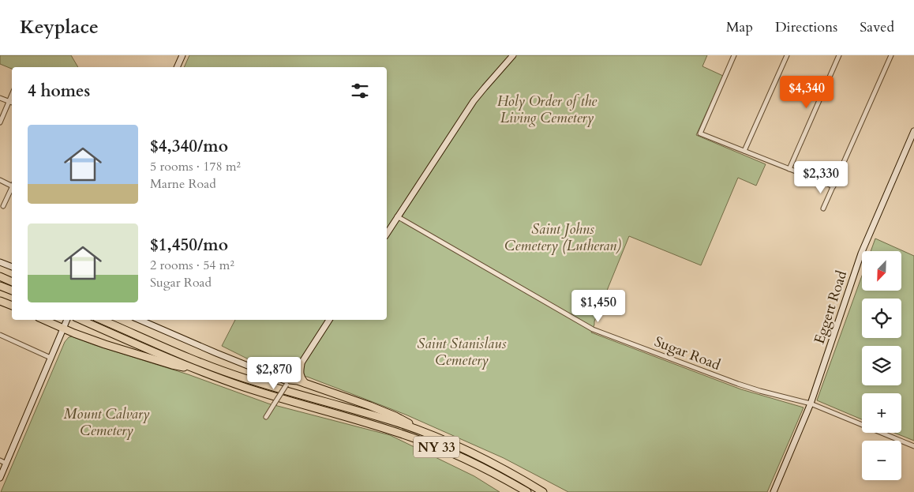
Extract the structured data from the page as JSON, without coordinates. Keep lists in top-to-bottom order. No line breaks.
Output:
{"streets":{"highway":["NY 33"],"street":["Eggert Road","Sugar Road"]},"crossings":[["Eggert Road","Sugar Road"]],"parks":["Holy Order of the Living Cemetery","Saint Johns Cemetery (Lutheran)","Saint Stanislaus Cemetery","Mount Calvary Cemetery"],"north":"bottom left","page":{"header":"Keyplace","nav":["Map","Directions","Saved"],"heading":"4 homes","price":["$4,340","$2,330","$1,450","$2,870"],"list":[{"name":"$4,340/mo","note":"5 rooms · 178 m² · Marne Road"},{"name":"$1,450/mo","note":"2 rooms · 54 m² · Sugar Road"}],"map_buttons":["+","−"]}}
